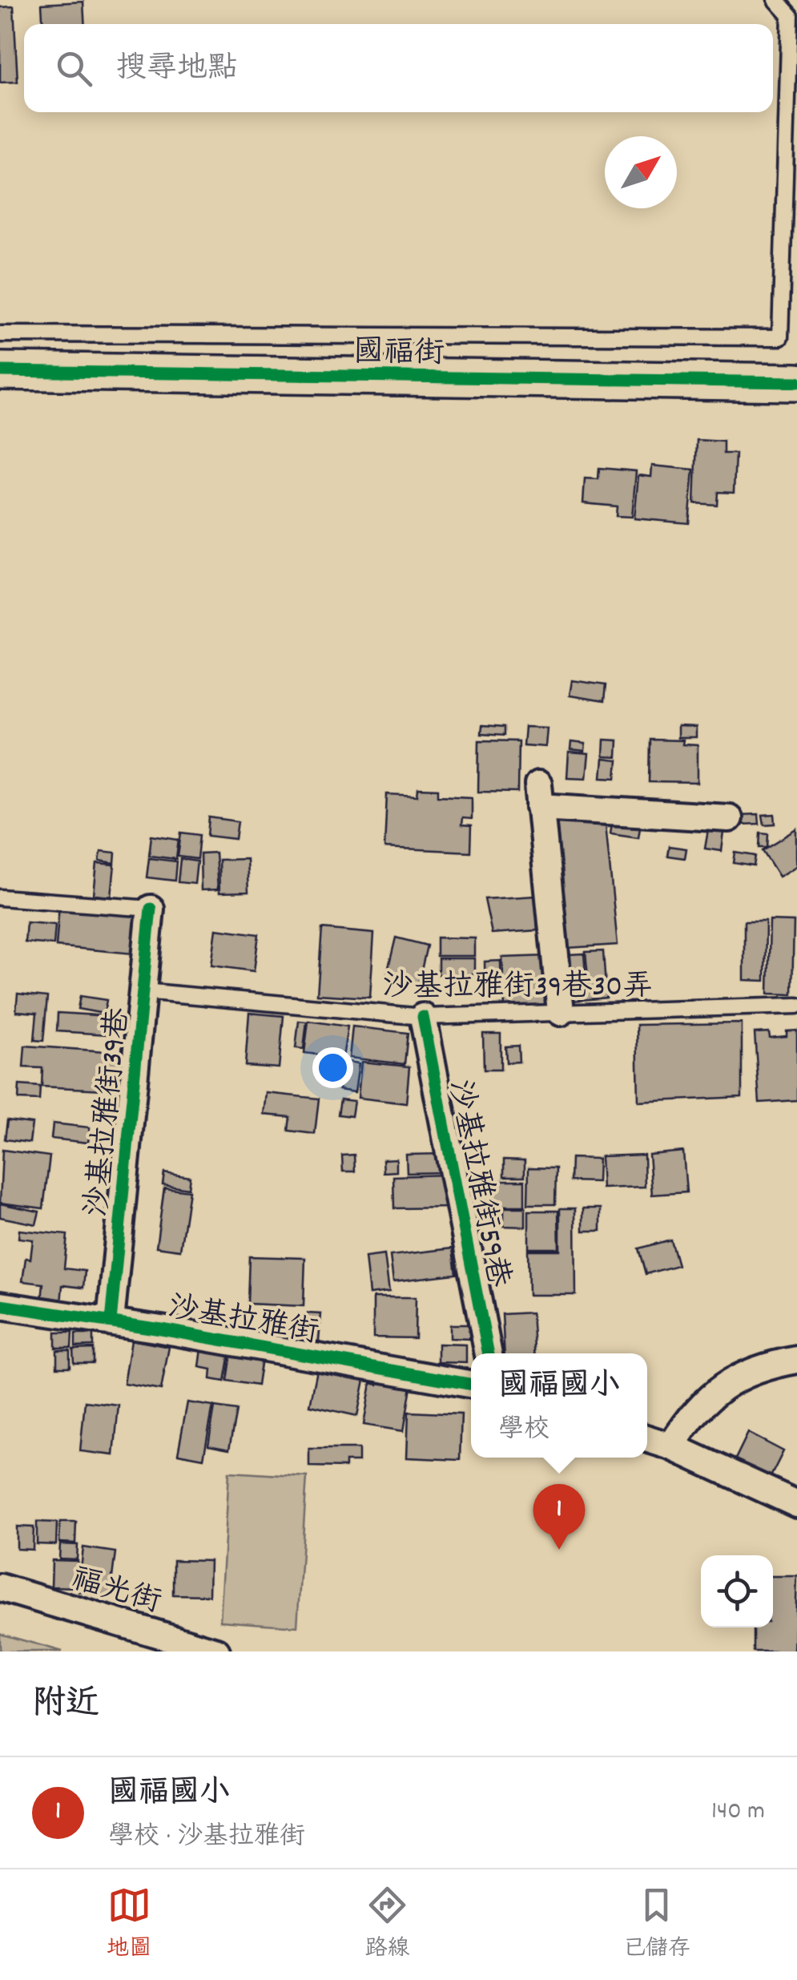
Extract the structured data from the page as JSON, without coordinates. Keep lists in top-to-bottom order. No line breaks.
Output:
{"streets":{"street":["國福街","沙基拉雅街39巷","沙基拉雅街59巷","沙基拉雅街","福光街"],"lane":["沙基拉雅街39巷30弄"]},"crossings":[["沙基拉雅街39巷30弄","沙基拉雅街39巷"],["沙基拉雅街39巷30弄","沙基拉雅街59巷"],["沙基拉雅街39巷","沙基拉雅街"]],"north":"top right","page":{"search":"搜尋地點","popup":["國福國小","學校"],"pins":"1","heading":"附近","list":[{"mark":"1","name":"國福國小","note":"學校 · 沙基拉雅街","value":"140 m"}],"nav":["地圖","路線","已儲存"]}}
